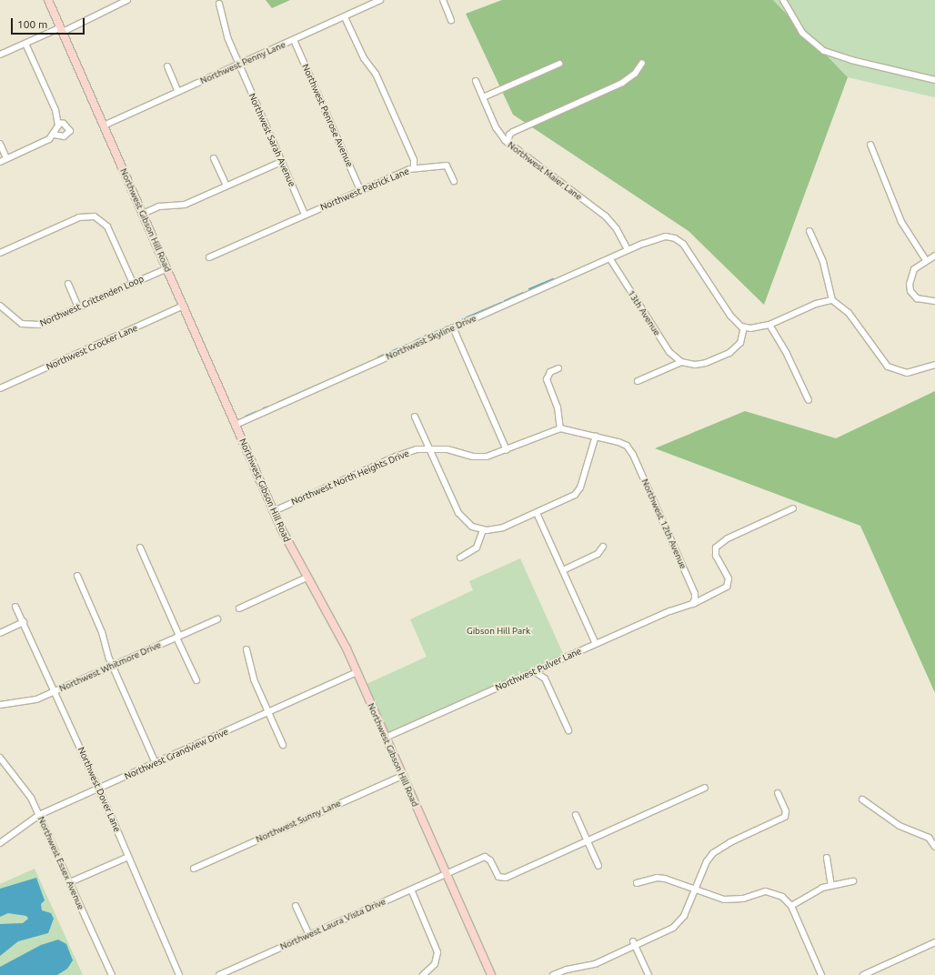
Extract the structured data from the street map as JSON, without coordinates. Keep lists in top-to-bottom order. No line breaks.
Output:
{"streets":{"main road":["Northwest Gibson Hill Road"],"street":["Northwest Penny Lane","Northwest Penrose Avenue","Northwest Sarah Avenue","Northwest Maier Lane","Northwest Patrick Lane","Northwest Crittenden Loop","13th Avenue","Northwest Skyline Drive","Northwest Crocker Lane","Northwest North Heights Drive","Northwest 12th Avenue","Northwest Whitmore Drive","Northwest Pulver Lane","Northwest Grandview Drive","Northwest Dover Lane","Northwest Sunny Lane","Northwest Essex Avenue","Northwest Laura Vista Drive"]},"crossings":[["Northwest Penny Lane","Northwest Penrose Avenue"],["Northwest Penny Lane","Northwest Sarah Avenue"],["Northwest Penny Lane","Northwest Gibson Hill Road"],["Northwest Penrose Avenue","Northwest Patrick Lane"],["Northwest Sarah Avenue","Northwest Patrick Lane"],["Northwest Maier Lane","Northwest Skyline Drive"],["Northwest Gibson Hill Road","Northwest Crittenden Loop"],["Northwest Gibson Hill Road","Northwest Skyline Drive"],["Northwest Gibson Hill Road","Northwest Crocker Lane"],["Northwest Gibson Hill Road","Northwest North Heights Drive"],["Northwest Gibson Hill Road","Northwest Pulver Lane"],["Northwest Gibson Hill Road","Northwest Grandview Drive"],["Northwest Gibson Hill Road","Northwest Sunny Lane"],["Northwest Gibson Hill Road","Northwest Laura Vista Drive"],["13th Avenue","Northwest Skyline Drive"],["Northwest 12th Avenue","Northwest Pulver Lane"],["Northwest Whitmore Drive","Northwest Dover Lane"],["Northwest Grandview Drive","Northwest Dover Lane"],["Northwest Grandview Drive","Northwest Essex Avenue"]],"parks":["Gibson Hill Park"],"scale_bar":"100 m"}
